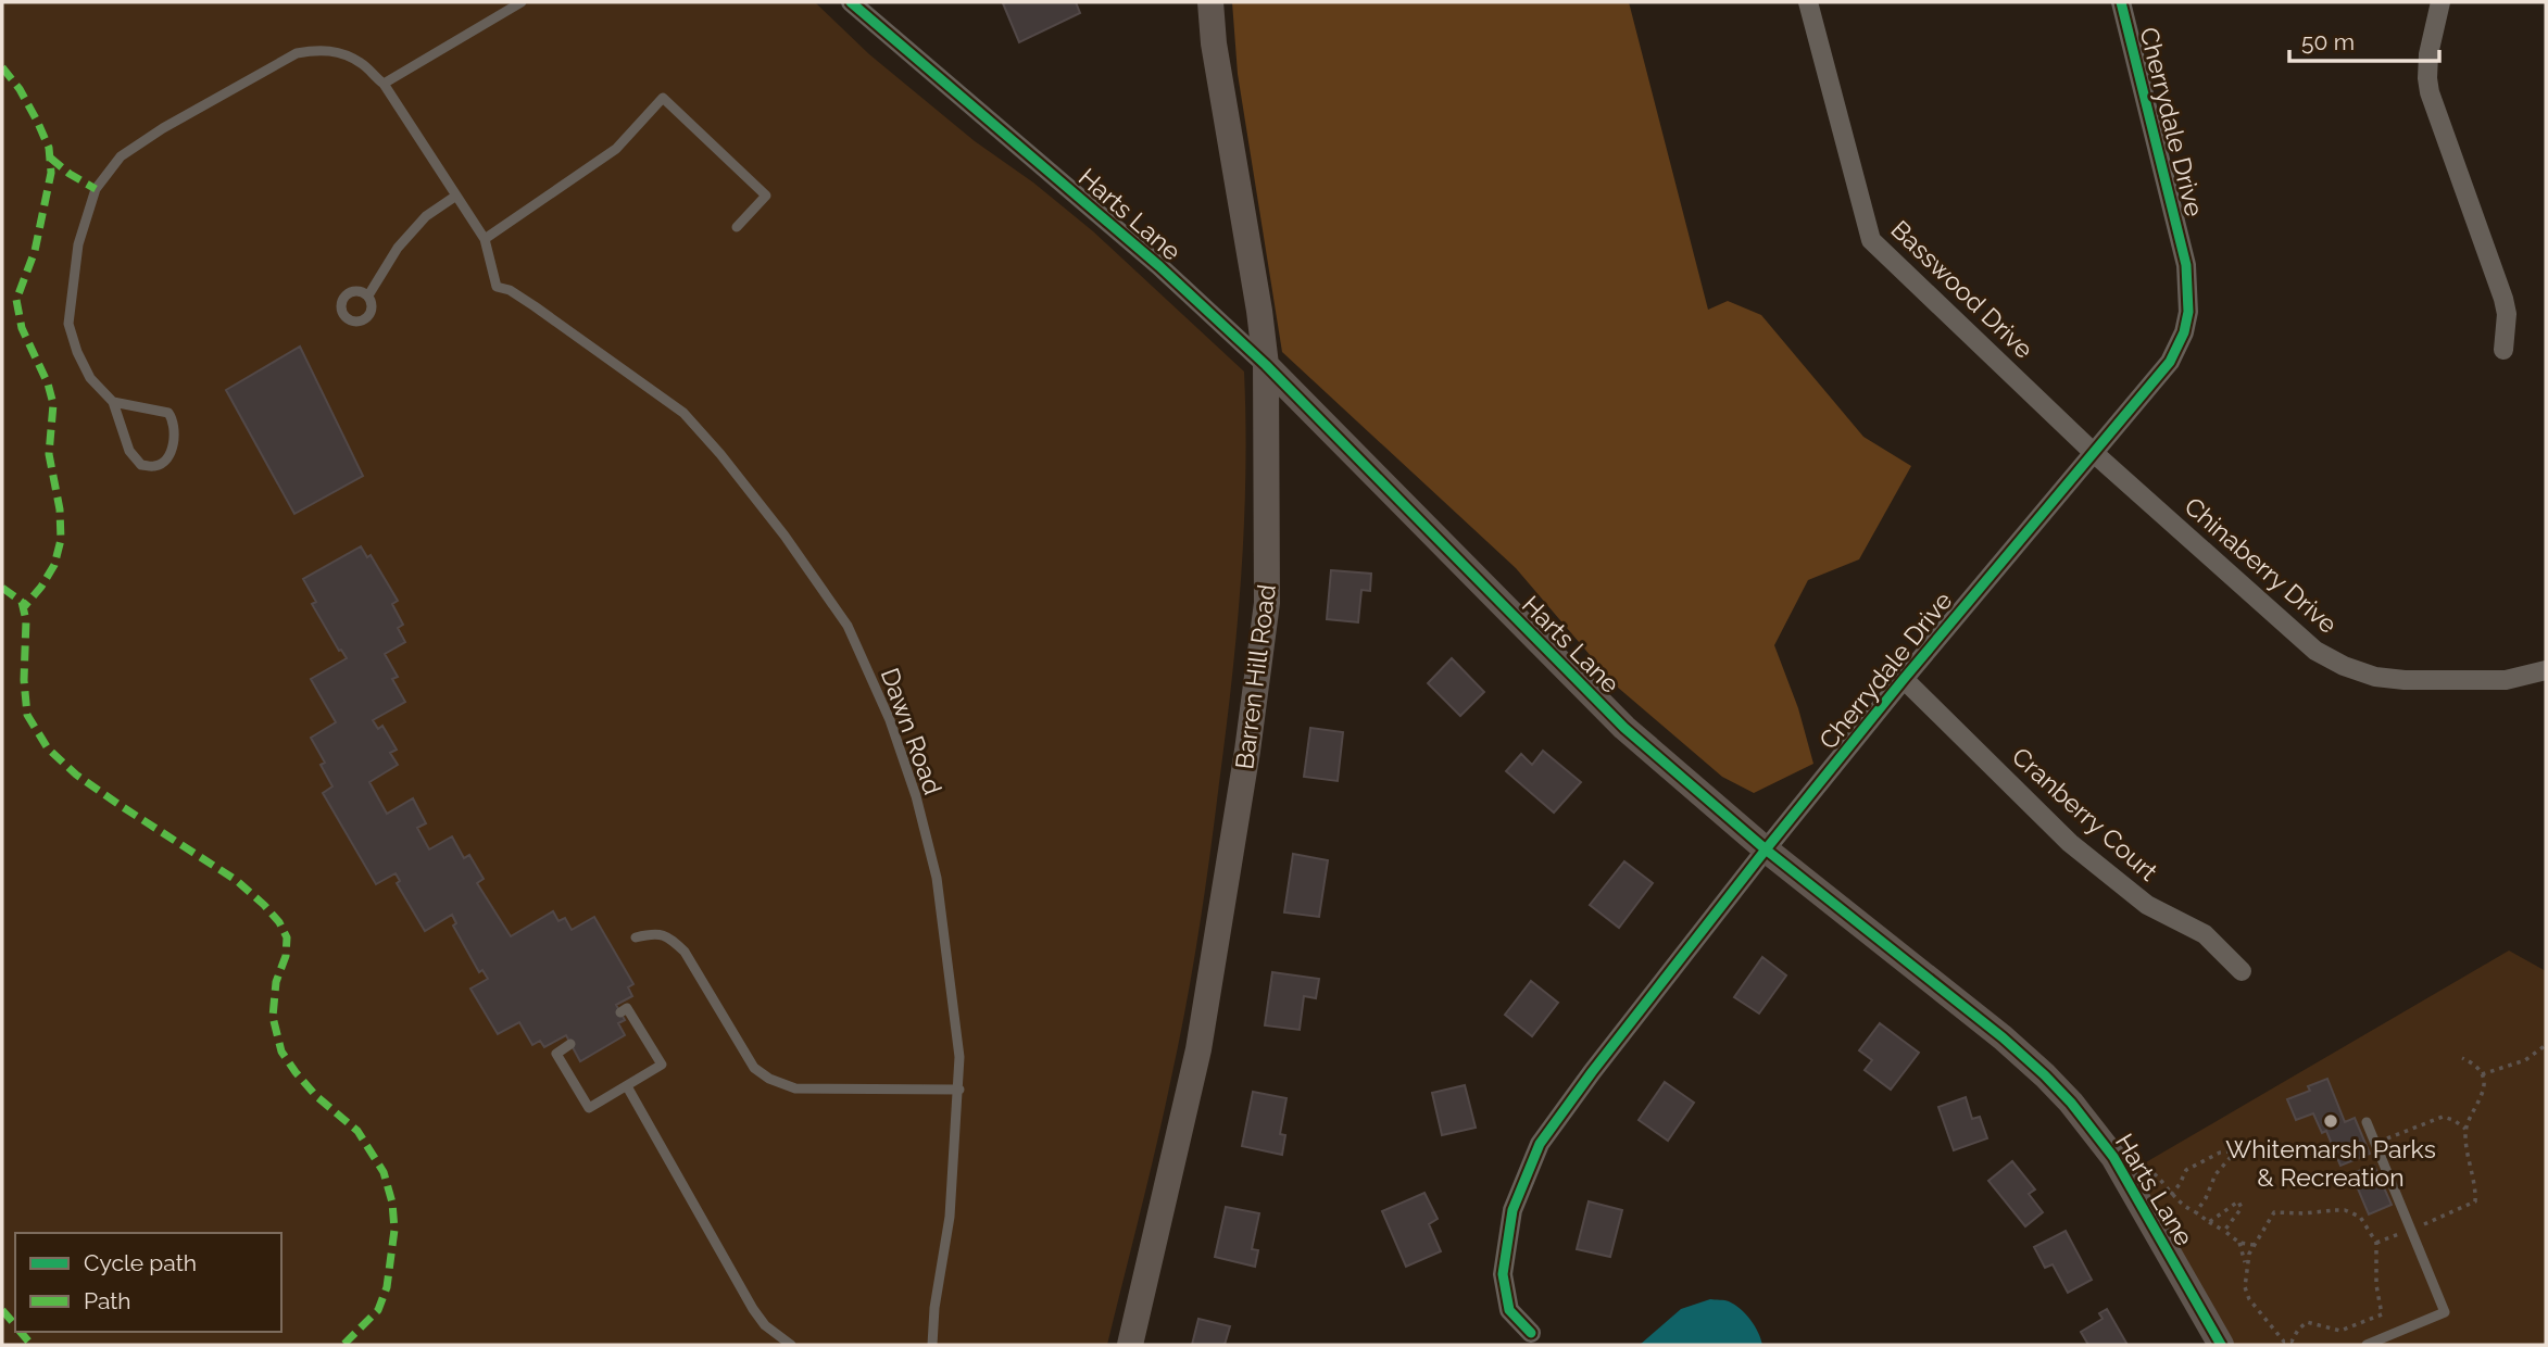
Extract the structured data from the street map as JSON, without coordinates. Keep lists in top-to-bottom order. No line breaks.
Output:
{"streets":{"street":["Cherrydale Drive","Harts Lane","Basswood Drive","Chinaberry Drive","Barren Hill Road","Cranberry Court"],"lane":["Dawn Road"]},"crossings":[["Cherrydale Drive","Harts Lane"],["Cherrydale Drive","Basswood Drive"],["Cherrydale Drive","Chinaberry Drive"],["Cherrydale Drive","Cranberry Court"],["Harts Lane","Barren Hill Road"],["Basswood Drive","Chinaberry Drive"]],"places":["Whitemarsh Parks & Recreation"],"legend":["Cycle path","Path"],"scale_bar":"50 m"}
